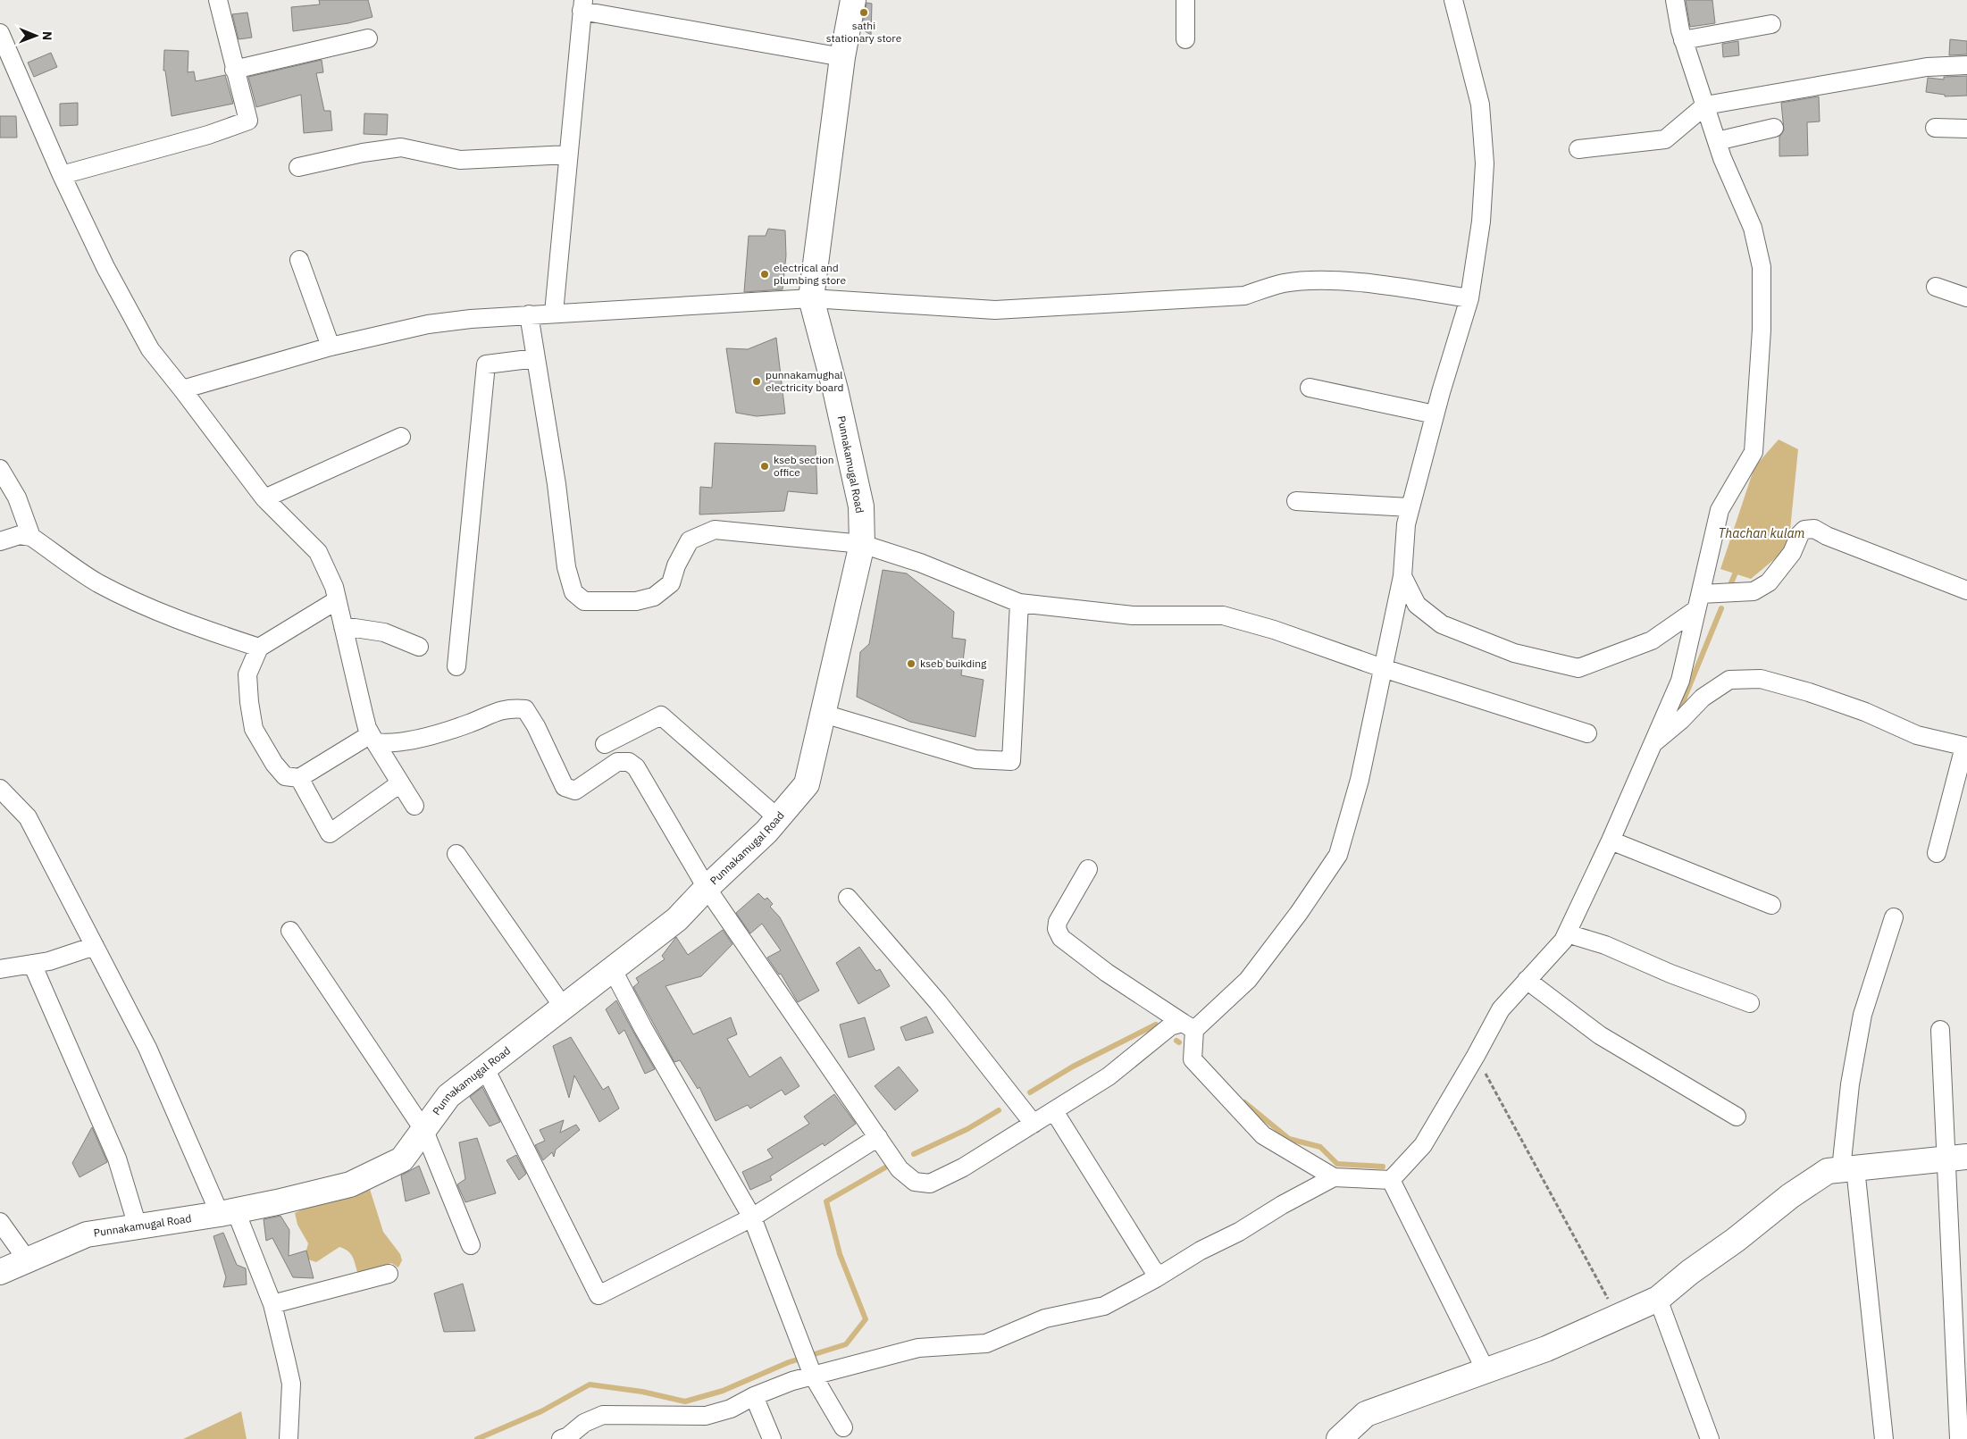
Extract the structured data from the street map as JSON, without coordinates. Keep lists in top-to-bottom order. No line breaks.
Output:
{"streets":{"street":["Punnakamugal Road"]},"water":["Thachan kulam"],"places":["sathi stationary store","electrical and plumbing store","punnakamughal electricity board","kseb section office","kseb buikding"],"north":"right"}
